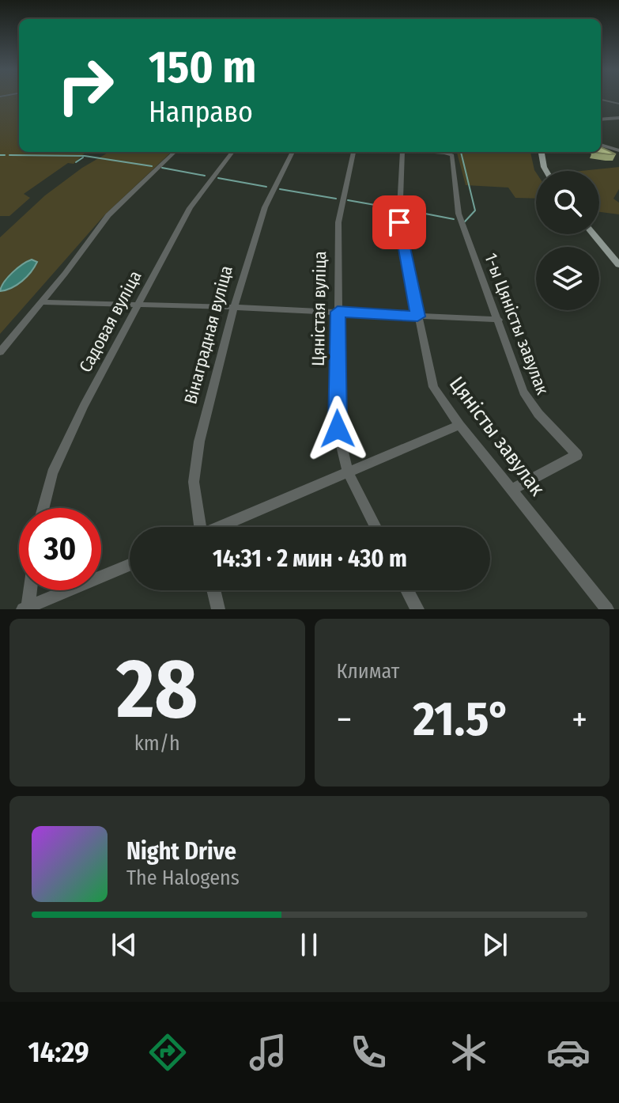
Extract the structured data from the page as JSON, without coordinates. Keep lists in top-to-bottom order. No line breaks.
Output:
{"streets":{"street":["Цяністая вуліца","Садовая вуліца","1-ы Цяністы завулак","Вінаградная вуліца","Цяністы завулак"]},"crossings":[["1-ы Цяністы завулак","Цяністы завулак"]],"page":{"turn":["150 m","Направо"],"limit":"30","trip":"14:31 · 2 мин · 430 m","tile":[["28","km/h"],"Климат"],"heat":["−","21.5°","+"],"song":["Night Drive","The Halogens"],"tabs":"14:29"}}
